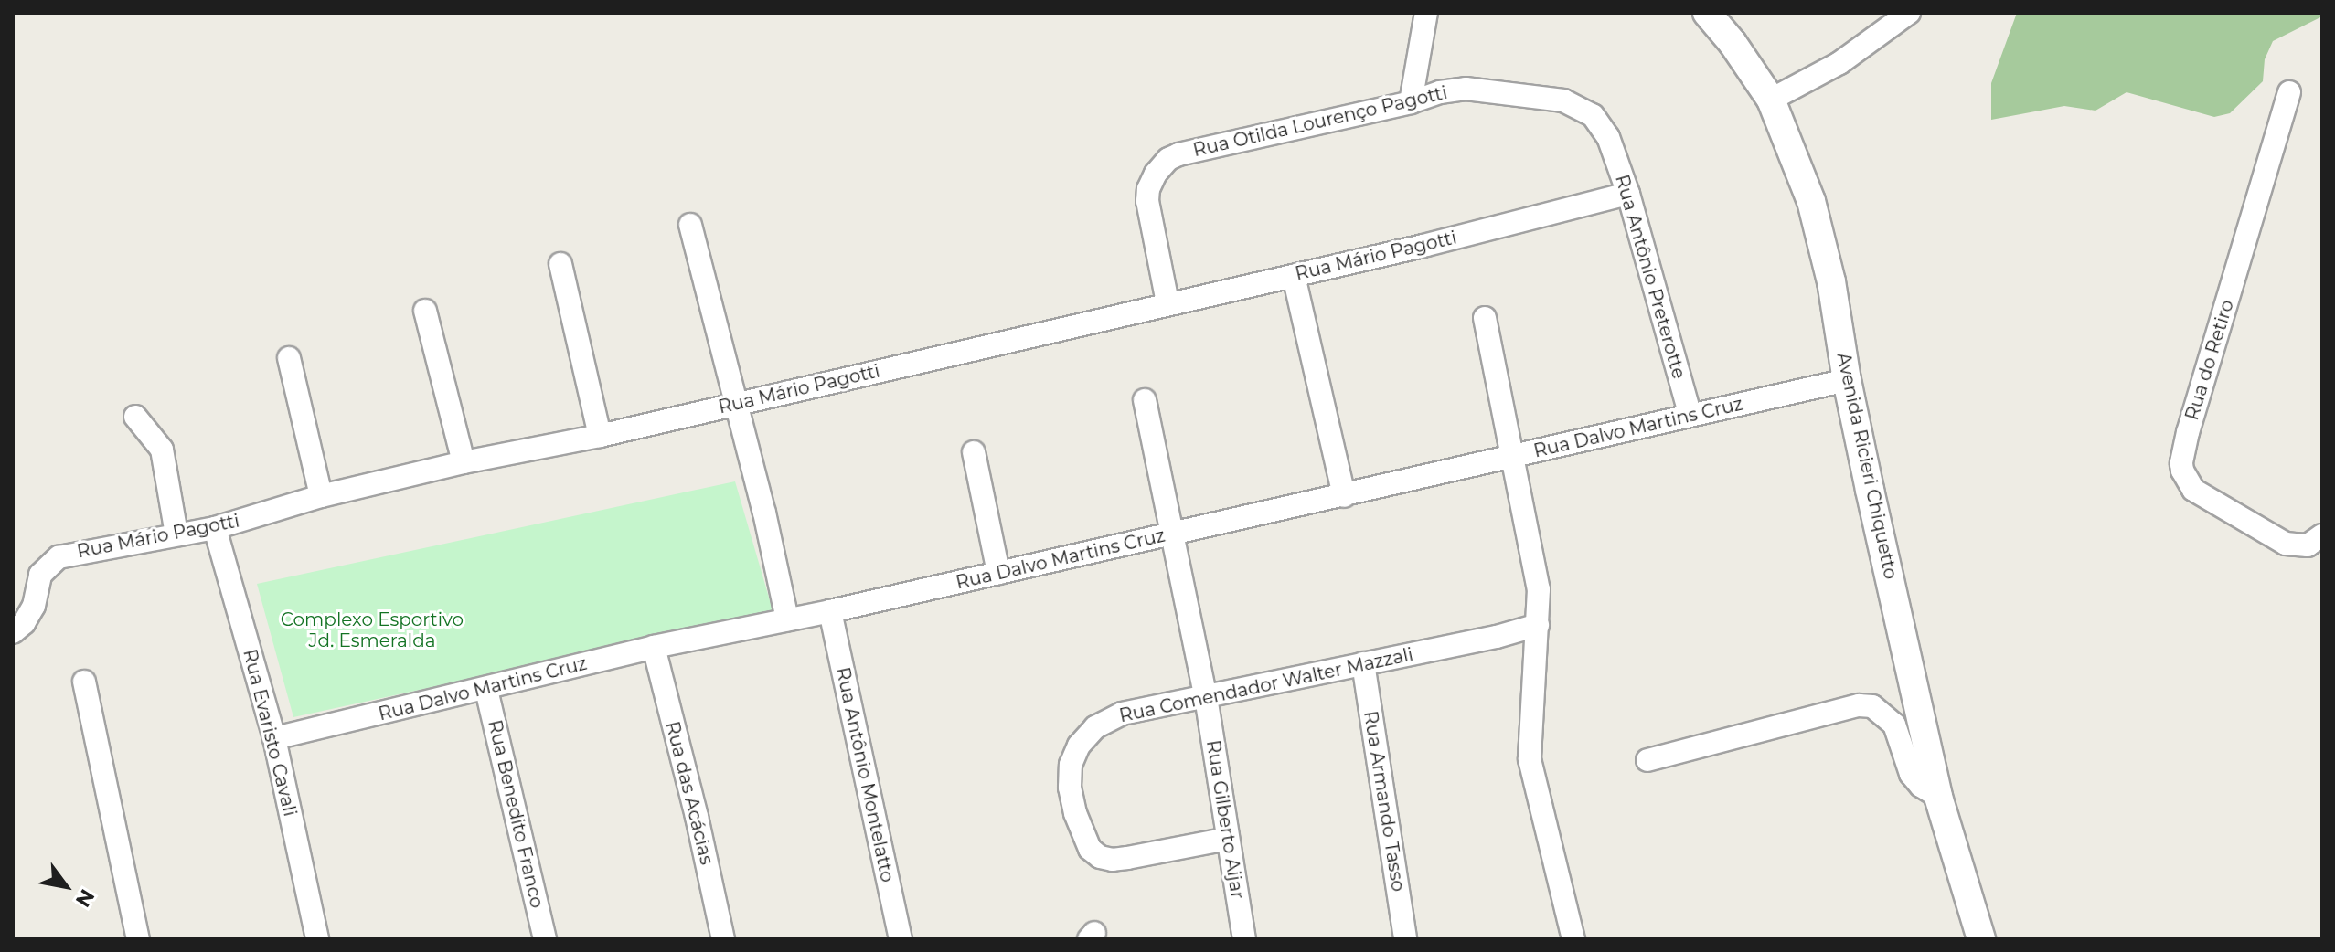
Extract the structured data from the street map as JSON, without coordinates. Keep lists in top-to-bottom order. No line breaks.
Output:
{"streets":{"street":["Rua Otilda Lourenço Pagotti","Rua Mário Pagotti","Rua Antônio Preterotte","Rua do Retiro","Rua Dalvo Martins Cruz","Avenida Ricieri Chiquetto","Rua Comendador Walter Mazzali","Rua Evaristo Cavali","Rua Antônio Montelatto","Rua das Acácias","Rua Armando Tasso","Rua Benedito Franco","Rua Gilberto Aijar"]},"crossings":[["Rua Otilda Lourenço Pagotti","Rua Mário Pagotti"],["Rua Otilda Lourenço Pagotti","Rua Antônio Preterotte"],["Rua Mário Pagotti","Rua Antônio Preterotte"],["Rua Mário Pagotti","Rua Evaristo Cavali"],["Rua Antônio Preterotte","Rua Dalvo Martins Cruz"],["Rua Dalvo Martins Cruz","Avenida Ricieri Chiquetto"],["Rua Dalvo Martins Cruz","Rua Evaristo Cavali"],["Rua Dalvo Martins Cruz","Rua Antônio Montelatto"],["Rua Dalvo Martins Cruz","Rua das Acácias"],["Rua Dalvo Martins Cruz","Rua Benedito Franco"],["Rua Dalvo Martins Cruz","Rua Gilberto Aijar"],["Rua Comendador Walter Mazzali","Rua Armando Tasso"],["Rua Comendador Walter Mazzali","Rua Gilberto Aijar"]],"parks":["Complexo Esportivo Jd. Esmeralda"],"north":"bottom right"}
